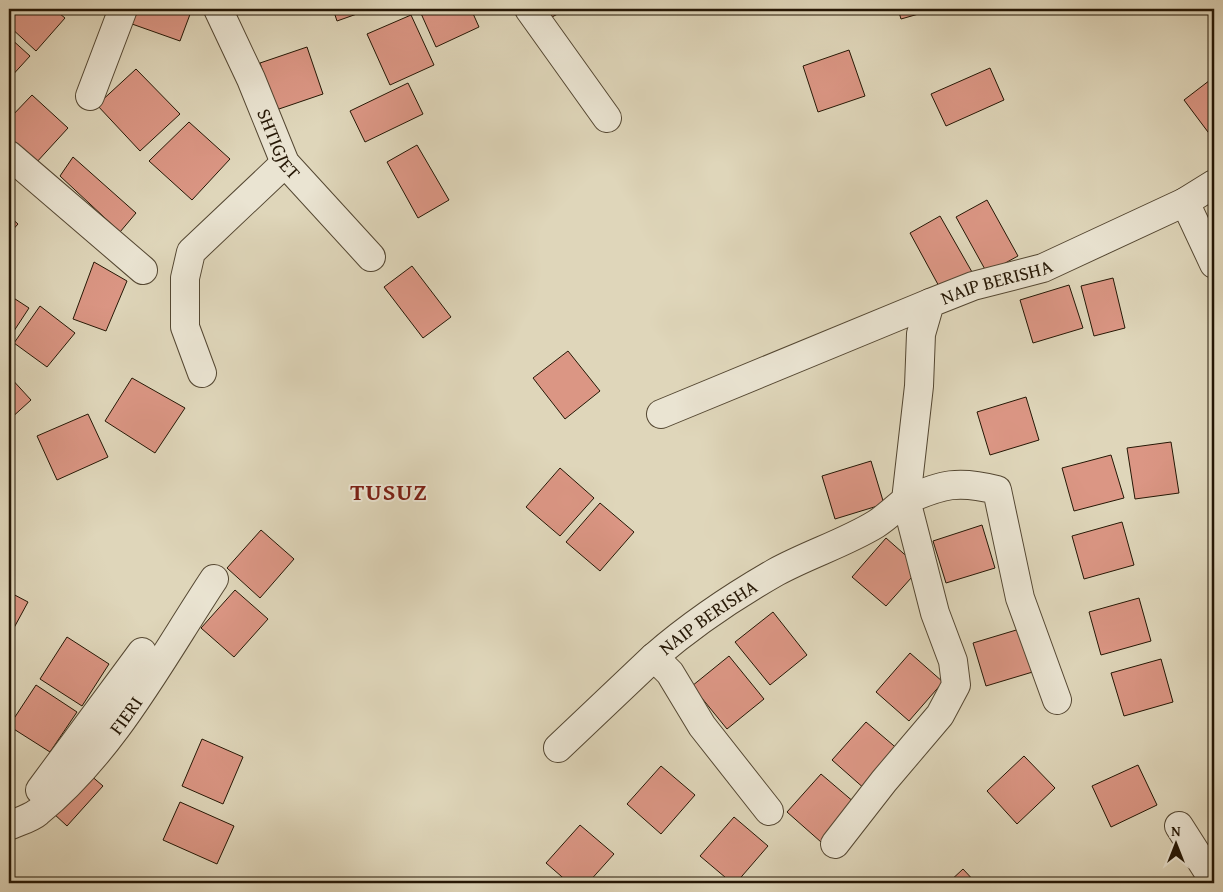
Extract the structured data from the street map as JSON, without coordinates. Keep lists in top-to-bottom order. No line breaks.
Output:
{"streets":{"street":["SHTIGJET","NAIP BERISHA","FIERI"]},"districts":["TUSUZ"],"north":"top"}
